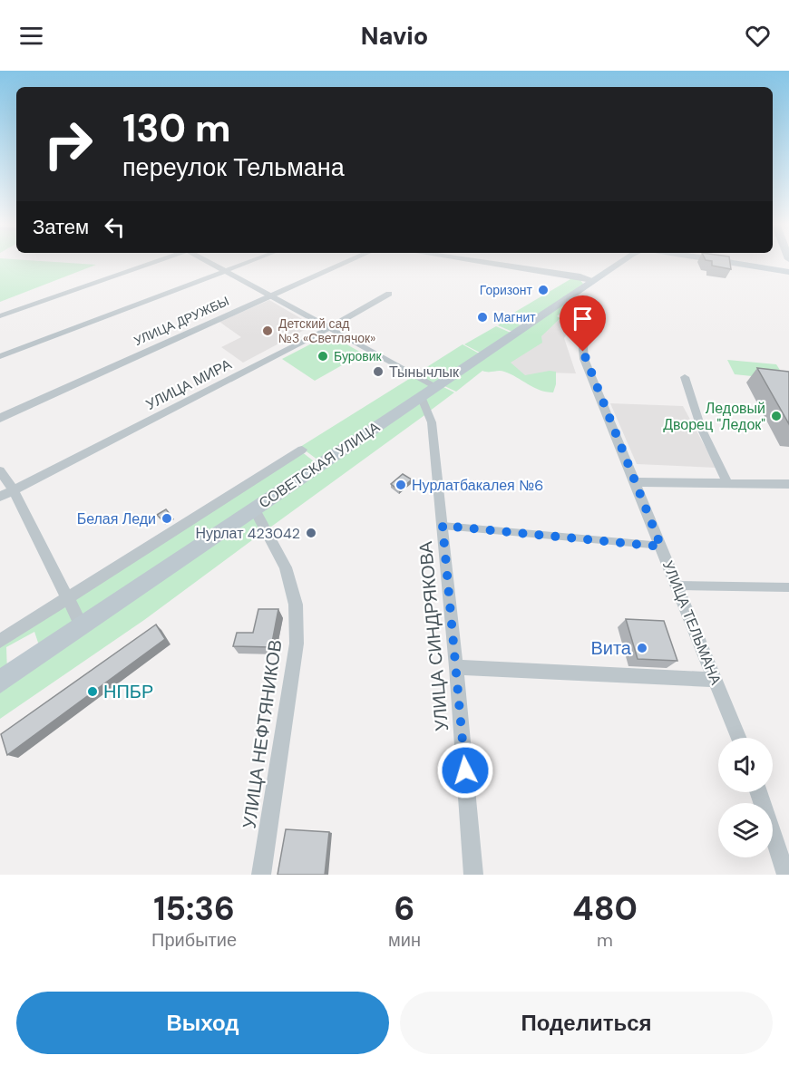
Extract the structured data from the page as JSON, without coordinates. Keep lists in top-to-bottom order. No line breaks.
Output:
{"streets":{"main road":["СОВЕТСКАЯ УЛИЦА"],"street":["УЛИЦА ДРУЖБЫ","УЛИЦА МИРА","УЛИЦА ТЕЛЬМАНА","УЛИЦА СИНДРЯКОВА","УЛИЦА НЕФТЯНИКОВ"]},"crossings":[["СОВЕТСКАЯ УЛИЦА","УЛИЦА ТЕЛЬМАНА"],["СОВЕТСКАЯ УЛИЦА","УЛИЦА СИНДРЯКОВА"],["СОВЕТСКАЯ УЛИЦА","УЛИЦА НЕФТЯНИКОВ"]],"places":["Горизонт","Магнит","Детский сад №3 «Светлячок»","Буровик","Тынычлык","Ледовый Дворец \"Ледок\"","Нурлатбакалея №6","Белая Леди","Нурлат 423042","Вита","НПБР"],"page":{"header":"Navio","turn":["130 m","переулок Тельмана"],"then":"Затем","eta":["15:36","Прибытие","6","мин","480","m"],"buttons":["Выход","Поделиться"]}}
